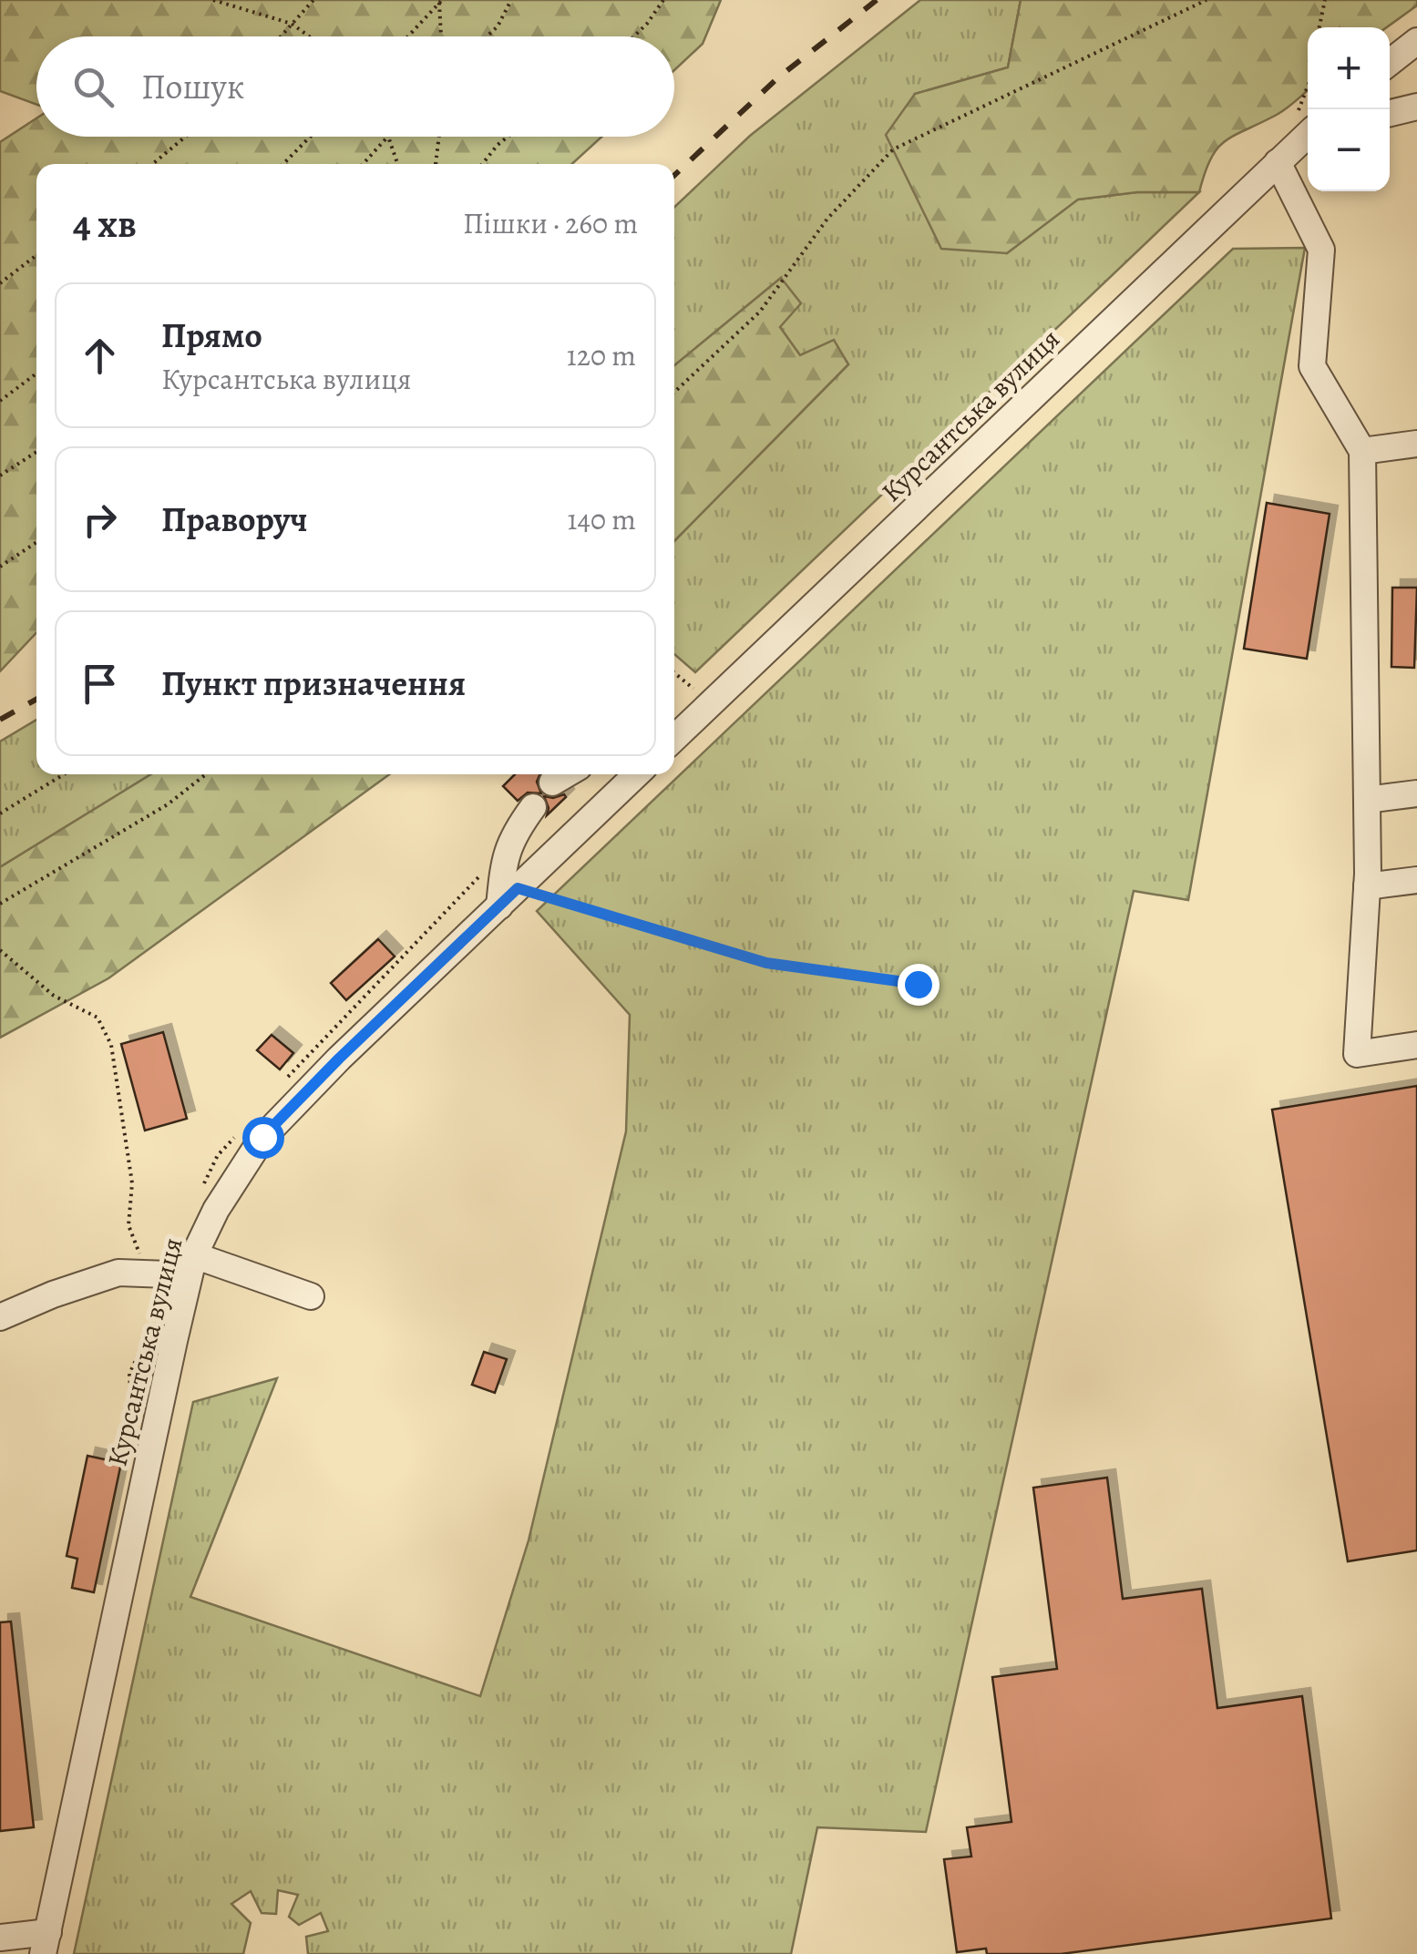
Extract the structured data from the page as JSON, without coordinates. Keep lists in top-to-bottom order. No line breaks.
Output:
{"streets":{"street":["Курсантська вулиця"]},"page":{"map_buttons":["+","−"],"search":"Пошук","heading":["4 хв","Пішки · 260 m"],"list":[["Прямо","Курсантська вулиця","120 m"],["Праворуч","140 m"],"Пункт призначення"]}}
